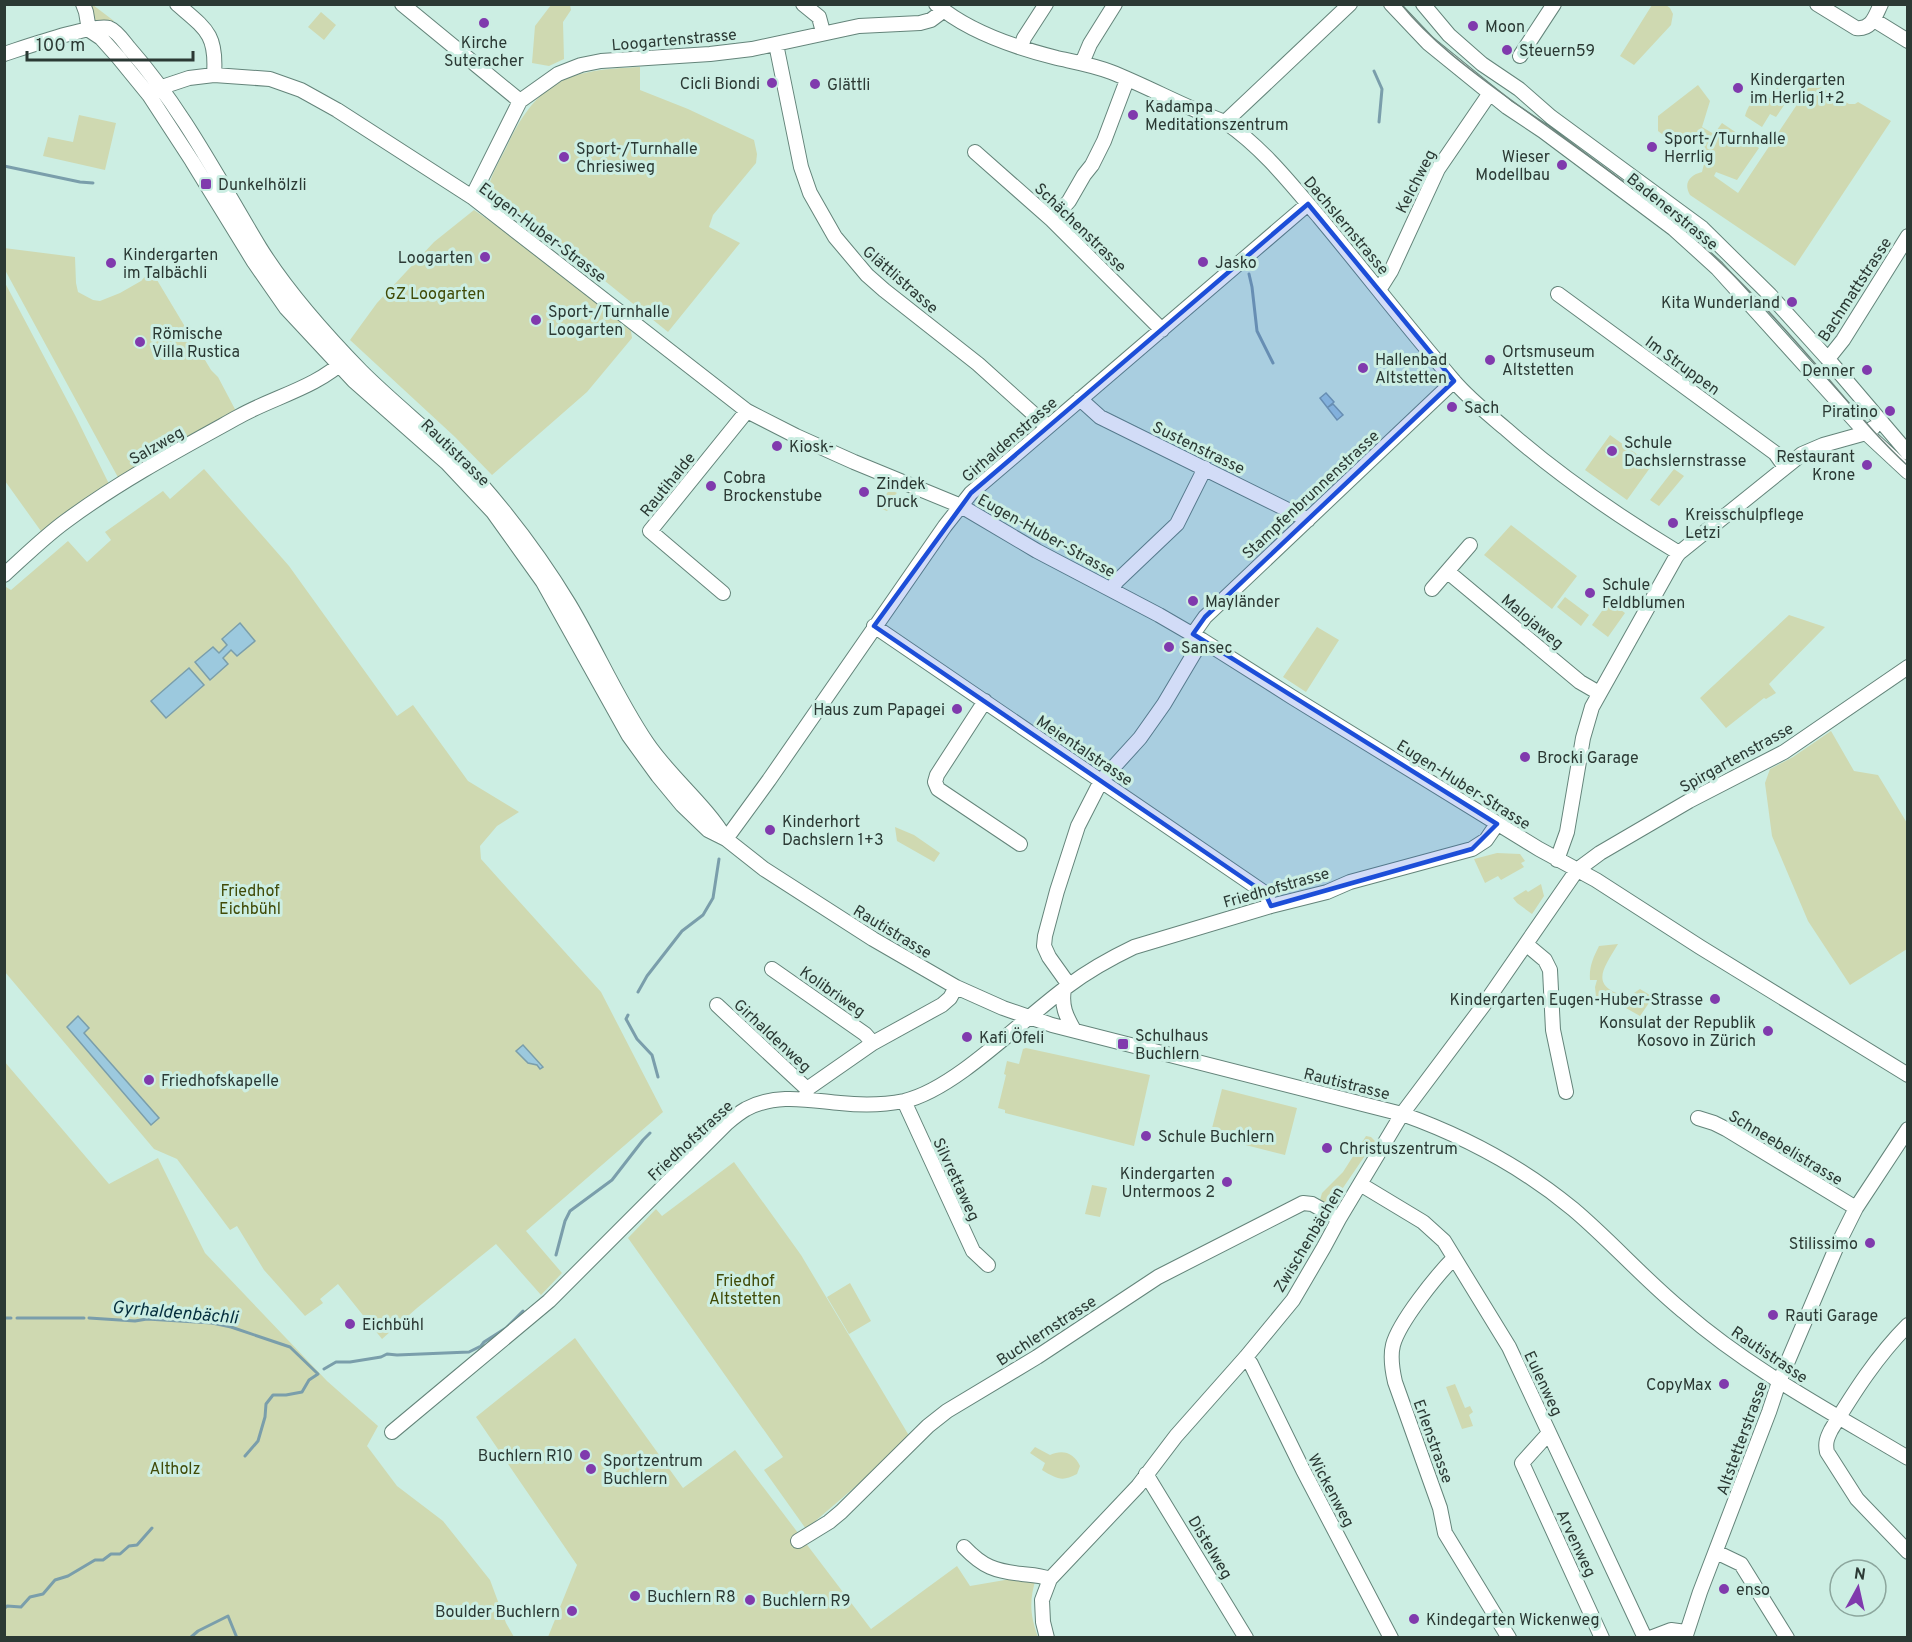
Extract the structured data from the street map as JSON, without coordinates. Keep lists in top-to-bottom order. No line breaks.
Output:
{"streets":{"street":["Loogartenstrasse","Kelchweg","Badenerstrasse","Dachslernstrasse","Schächenstrasse","Eugen-Huber-Strasse","Glättlistrasse","Bachmattstrasse","Im Struppen","Girhaldenstrasse","Salzweg","Sustenstrasse","Rautistrasse","Rautihalde","Stampfenbrunnenstrasse","Malojaweg","Meientalstrasse","Spirgartenstrasse","Friedhofstrasse","Kolibriweg","Girhaldenweg","Schneebelistrasse","Silvrettaweg","Zwischenbächen","Buchlernstrasse","Eulenweg","Altstetterstrasse","Erlenstrasse","Wickenweg","Arvenweg","Distelweg"]},"crossings":[["Loogartenstrasse","Dachslernstrasse"],["Loogartenstrasse","Eugen-Huber-Strasse"],["Loogartenstrasse","Glättlistrasse"],["Kelchweg","Badenerstrasse"],["Kelchweg","Dachslernstrasse"],["Badenerstrasse","Bachmattstrasse"],["Dachslernstrasse","Girhaldenstrasse"],["Dachslernstrasse","Stampfenbrunnenstrasse"],["Schächenstrasse","Girhaldenstrasse"],["Eugen-Huber-Strasse","Girhaldenstrasse"],["Eugen-Huber-Strasse","Rautistrasse"],["Eugen-Huber-Strasse","Rautihalde"],["Eugen-Huber-Strasse","Stampfenbrunnenstrasse"],["Eugen-Huber-Strasse","Spirgartenstrasse"],["Eugen-Huber-Strasse","Friedhofstrasse"],["Eugen-Huber-Strasse","Zwischenbächen"],["Glättlistrasse","Girhaldenstrasse"],["Girhaldenstrasse","Sustenstrasse"],["Girhaldenstrasse","Rautistrasse"],["Girhaldenstrasse","Meientalstrasse"],["Salzweg","Rautistrasse"],["Sustenstrasse","Stampfenbrunnenstrasse"],["Rautistrasse","Friedhofstrasse"],["Rautistrasse","Zwischenbächen"],["Rautistrasse","Altstetterstrasse"],["Stampfenbrunnenstrasse","Meientalstrasse"],["Stampfenbrunnenstrasse","Friedhofstrasse"],["Meientalstrasse","Friedhofstrasse"],["Spirgartenstrasse","Zwischenbächen"],["Friedhofstrasse","Girhaldenweg"],["Friedhofstrasse","Silvrettaweg"],["Schneebelistrasse","Altstetterstrasse"],["Zwischenbächen","Buchlernstrasse"],["Zwischenbächen","Eulenweg"],["Zwischenbächen","Wickenweg"],["Zwischenbächen","Distelweg"],["Eulenweg","Erlenstrasse"],["Eulenweg","Arvenweg"]],"water":["Gyrhaldenbächli"],"parks":["GZ Loogarten","Friedhof Eichbühl","Friedhof Altstetten","Altholz"],"places":{"other":["Kirche Suteracher","Moon","Steuern59","Cicli Biondi","Glättli","Kindergarten im Herlig 1+2","Kadampa Meditationszentrum","Sport-/Turnhalle Herrlig","Sport-/Turnhalle Chriesiweg","Wieser Modellbau","Loogarten","Jasko","Kindergarten im Talbächli","Kita Wunderland","Sport-/Turnhalle Loogarten","Römische Villa Rustica","Ortsmuseum Altstetten","Hallenbad Altstetten","Denner","Sach","Piratino","Kiosk-","Schule Dachslernstrasse","Restaurant Krone","Cobra Brockenstube","Zindek Druck","Kreisschulpflege Letzi","Schule Feldblumen","Mayländer","Sansec","Haus zum Papagei","Brocki Garage","Kinderhort Dachslern 1+3","Kindergarten Eugen-Huber-Strasse","Konsulat der Republik Kosovo in Zürich","Kafi Öfeli","Friedhofskapelle","Schule Buchlern","Christuszentrum","Kindergarten Untermoos 2","Stilissimo","Rauti Garage","Eichbühl","CopyMax","Buchlern R10","Sportzentrum Buchlern","enso","Buchlern R8","Buchlern R9","Boulder Buchlern","Kindegarten Wickenweg"],"transit":["Dunkelhölzli","Schulhaus Buchlern"]},"scale_bar":"100 m","north":"top"}
